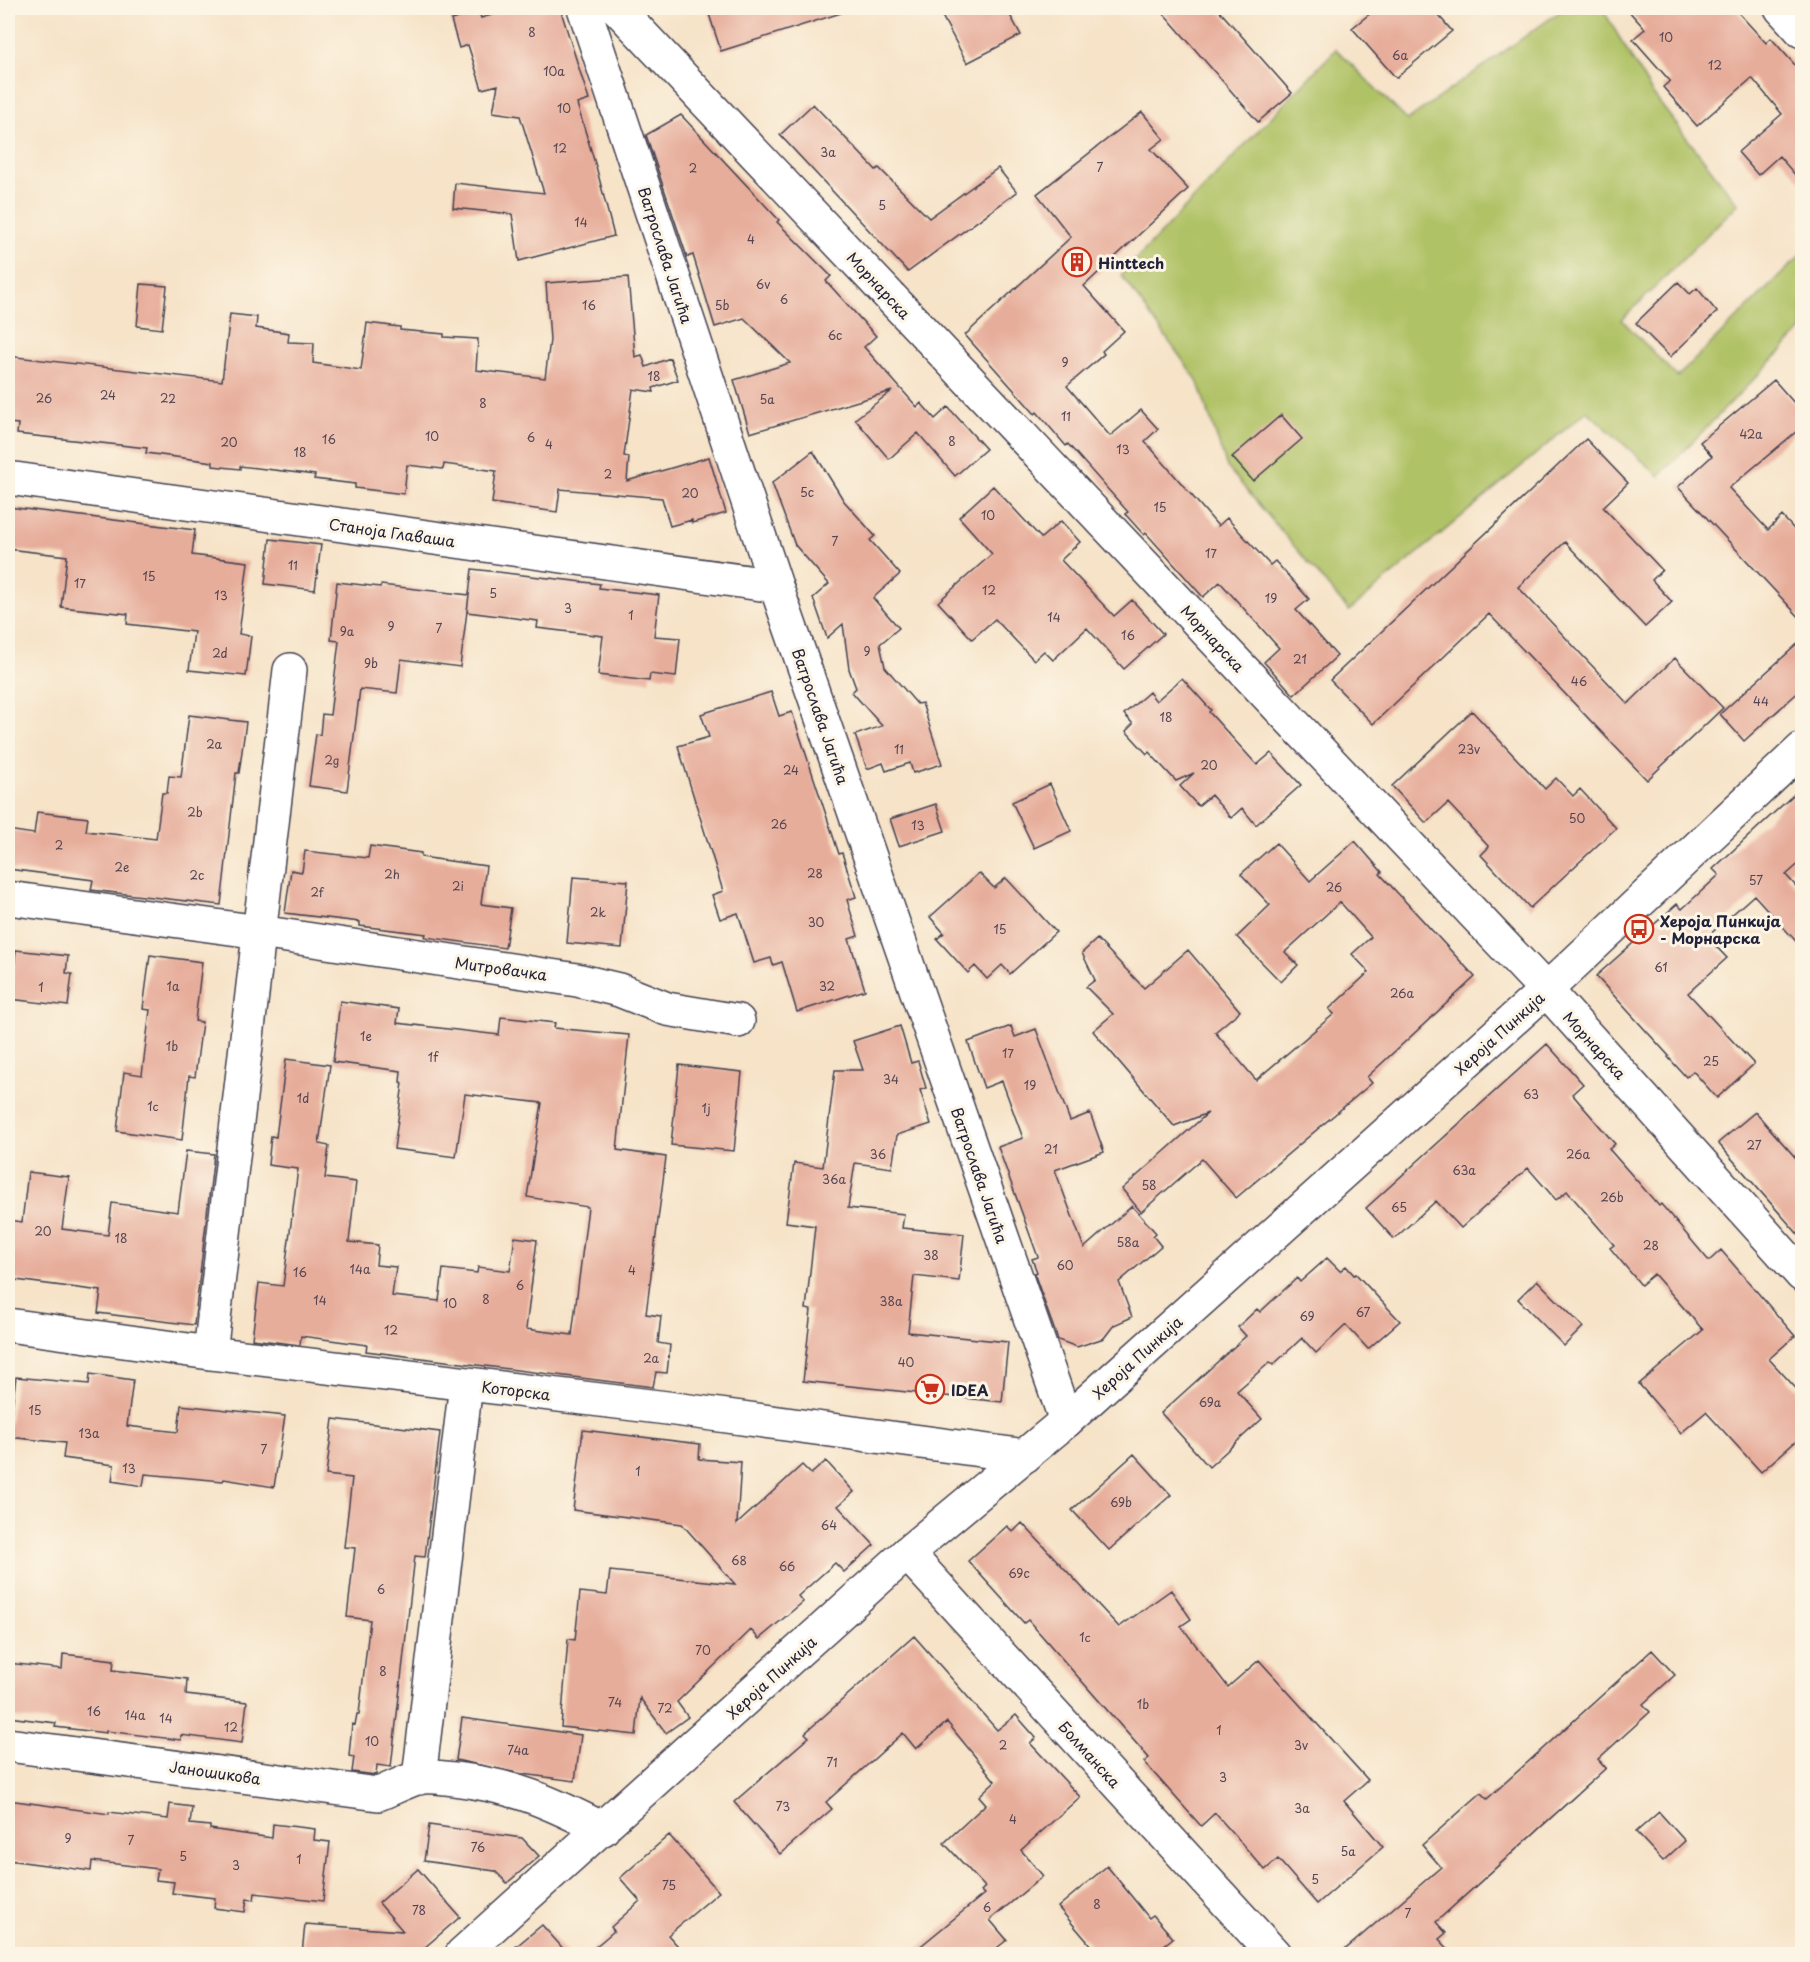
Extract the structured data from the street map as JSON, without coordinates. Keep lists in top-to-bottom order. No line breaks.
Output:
{"streets":{"street":["Ватрослава Јагића","Морнарска","Станоја Главаша","Митровачка","Хероја Пинкија","Которска","Болманска","Јаношикова"]},"crossings":[["Ватрослава Јагића","Станоја Главаша"],["Ватрослава Јагића","Хероја Пинкија"],["Морнарска","Хероја Пинкија"],["Хероја Пинкија","Которска"],["Хероја Пинкија","Болманска"],["Хероја Пинкија","Јаношикова"]],"places":{"building":["Hinttech"],"bus stop":["Хероја Пинкија - Морнарска"],"supermarket":["IDEA"]},"house_numbers":["8","10","6a","12","10a","10","12","3a","7","2","5","14","4","6v","6","16","5b","6c","9","18","24","26","22","5a","8","11","42a","10","6","16","8","20","4","13","18","2","5c","20","15","10","7","17","11","15","17","12","5","13","19","3","1","14","9","7","9a","16","9","2d","21","9b","46","44","18","2a","11","23v","2g","20","24","2b","50","26","13","2","2e","28","2h","2c","57","2i","26","2f","2k","30","15","61","1a","32","1","26a","1e","1b","17","1f","25","34","19","63","1d","1c","1j","27","21","36","26a","63a","36a","58","26b","65","20","18","58a","28","38","60","14a","4","16","6","8","14","38a","10","67","69","12","2a","40","69a","15","13a","7","13","1","69b","64","68","66","69c","6","1c","70","8","74","1b","72","16","14a","14","12","1","10","2","3v","74a","71","3","73","3a","4","9","7","76","5a","5","1","3","5","75","8","6","78","7"]}
